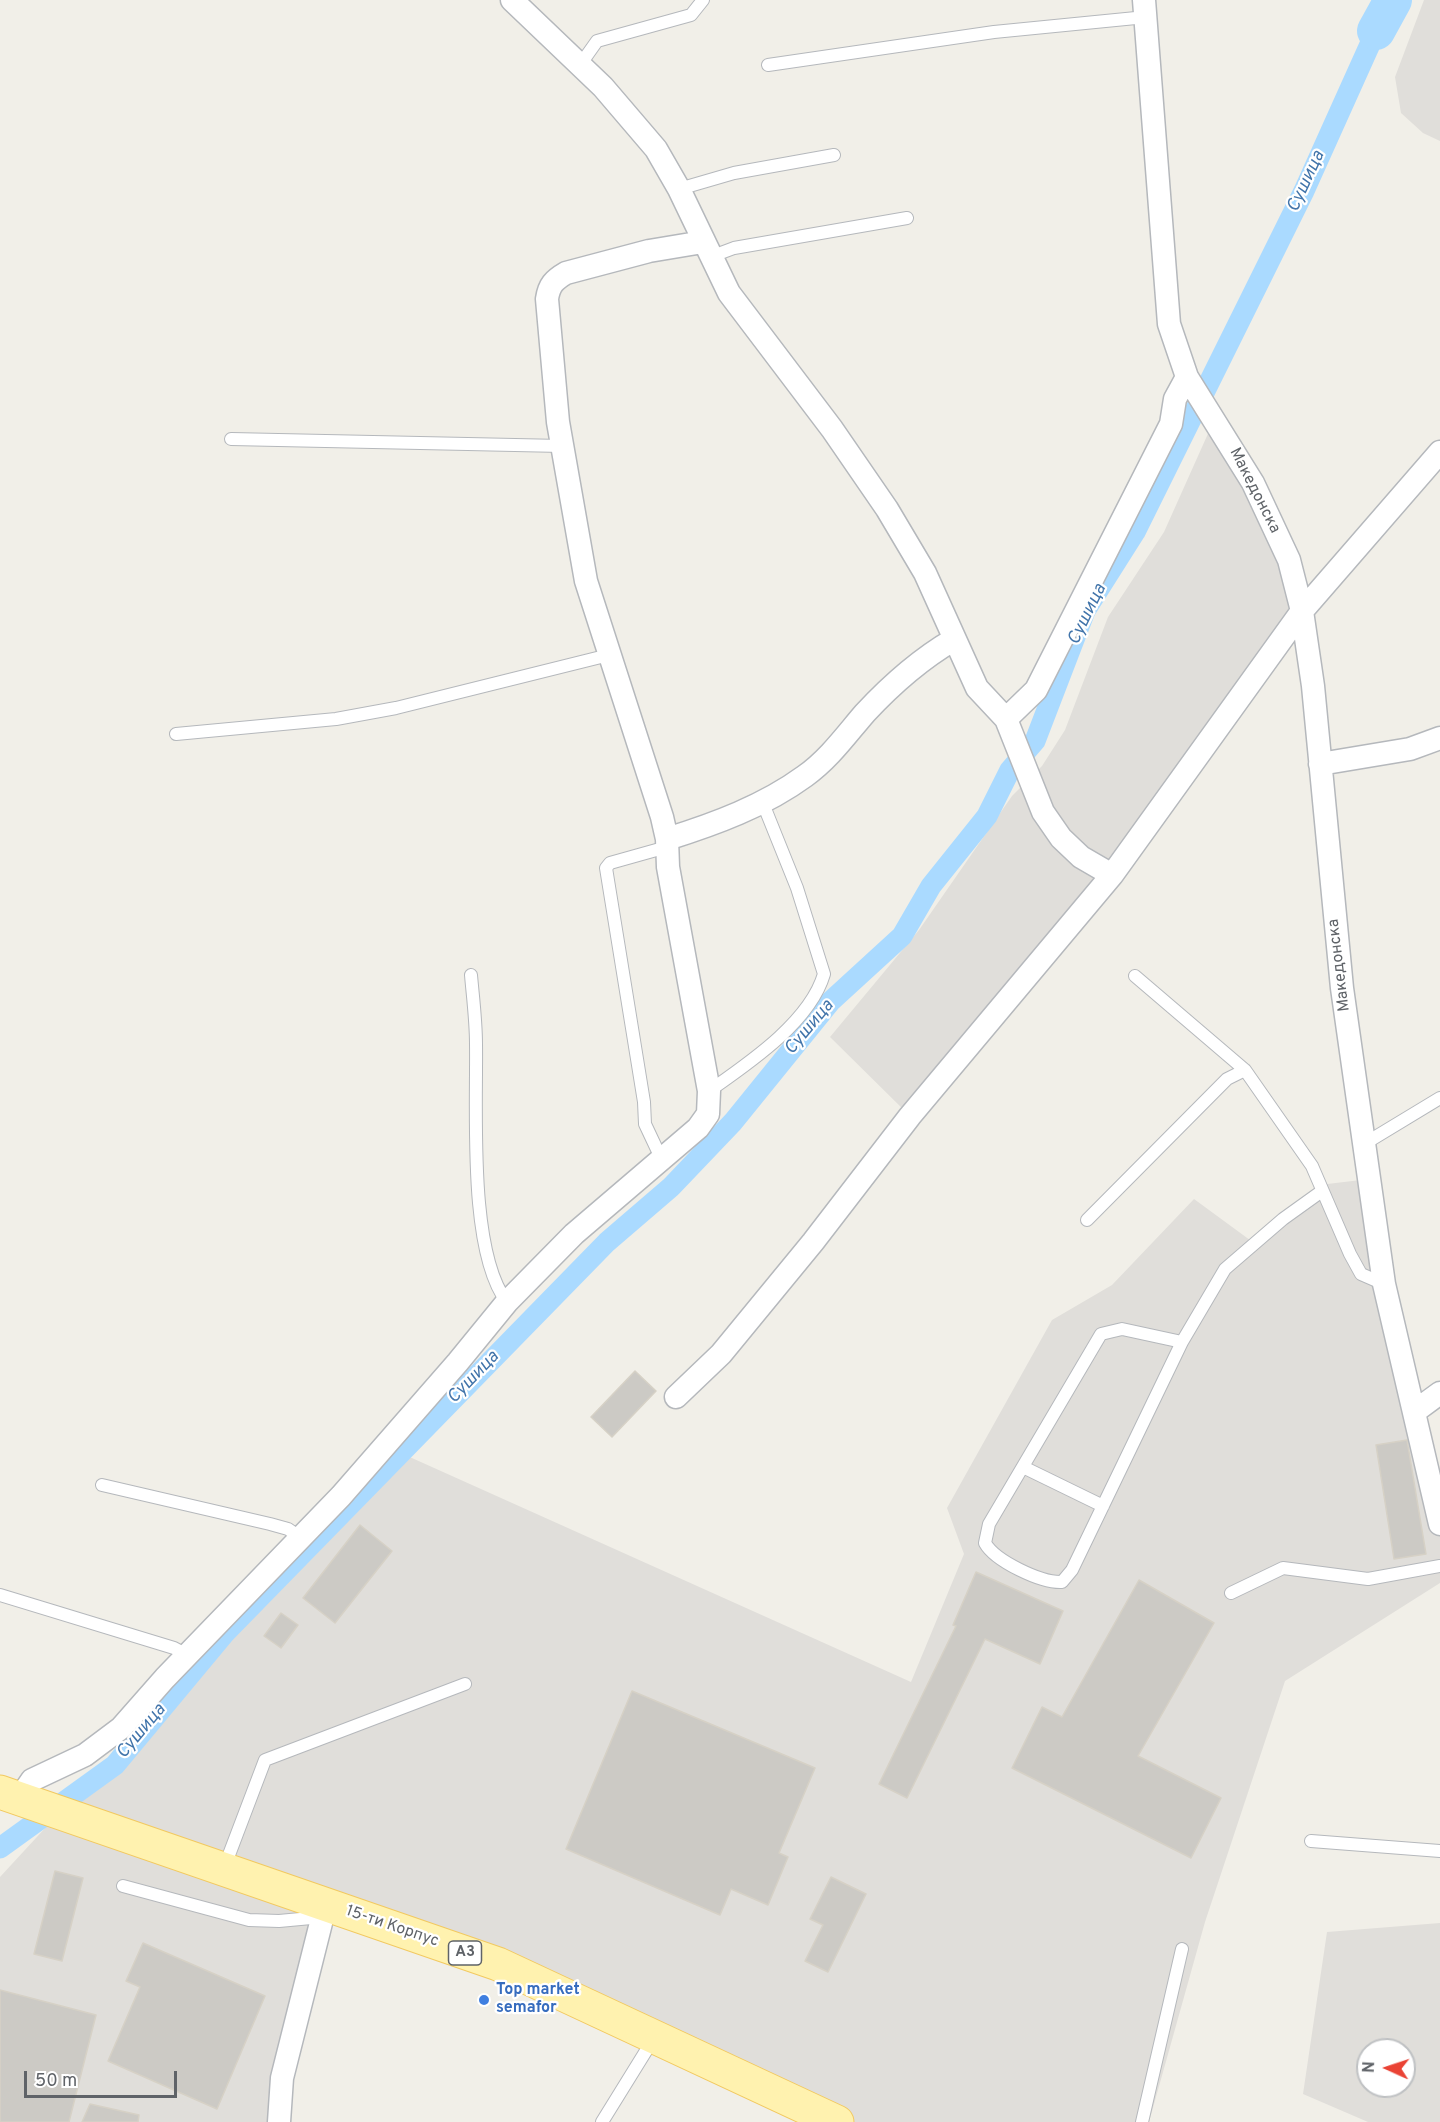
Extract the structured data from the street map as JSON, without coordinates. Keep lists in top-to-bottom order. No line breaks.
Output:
{"streets":{"main road":["15-ти Корпус","A3"],"street":["Македонска"]},"water":["Сушица"],"places":["Top market semafor"],"scale_bar":"50 m","north":"left"}
